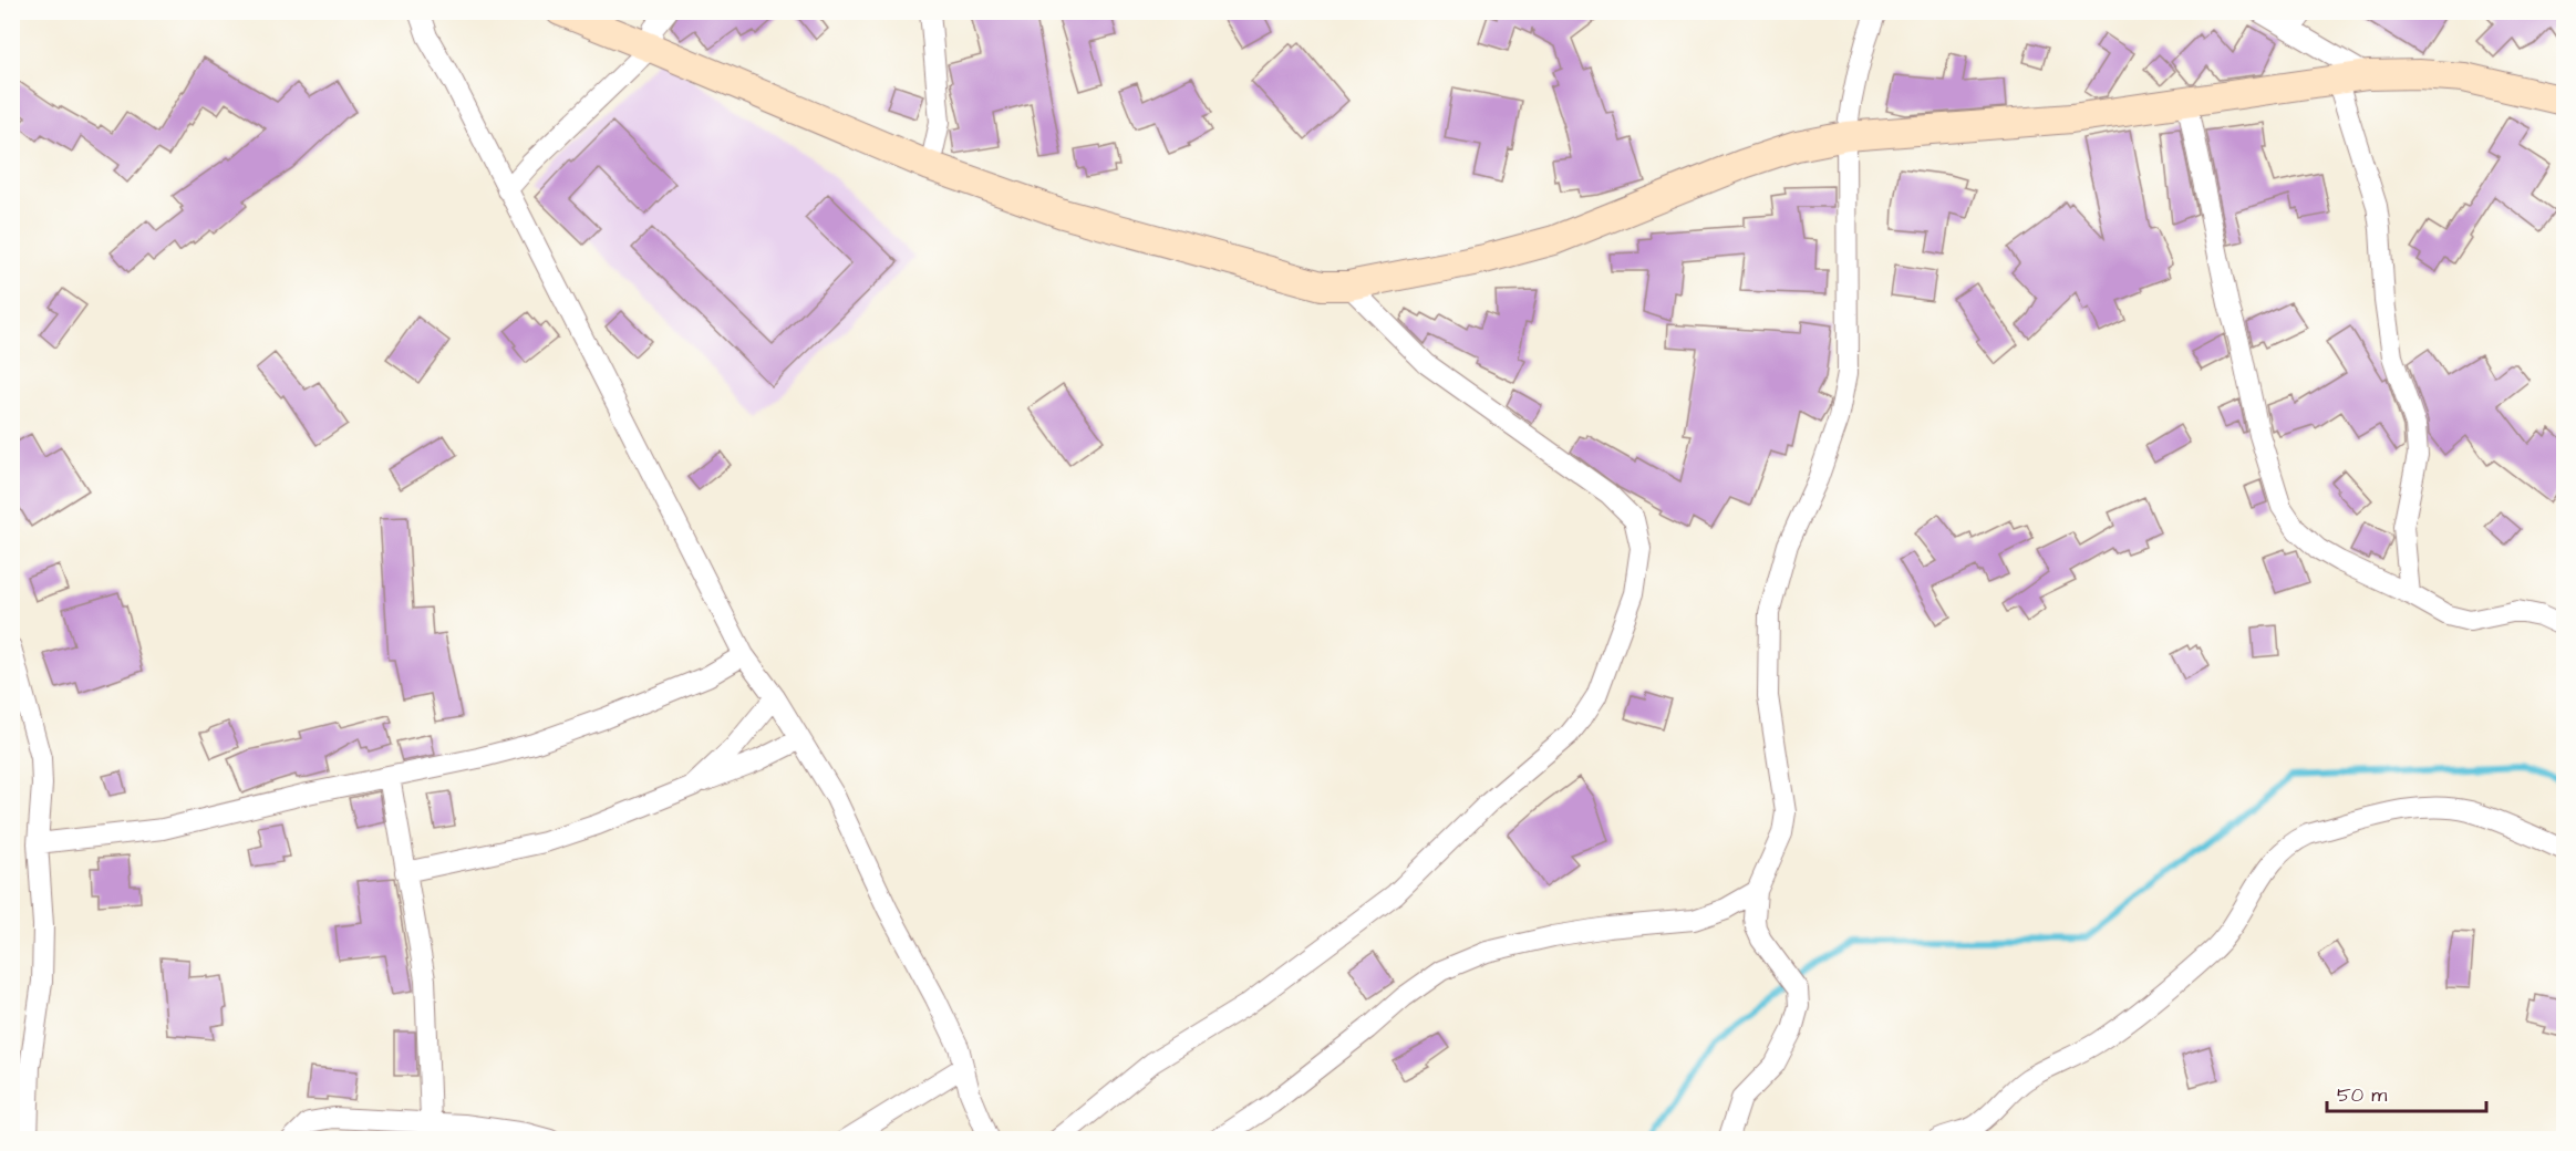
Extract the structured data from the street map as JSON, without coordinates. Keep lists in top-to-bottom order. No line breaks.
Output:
{"scale_bar":"50 m"}
